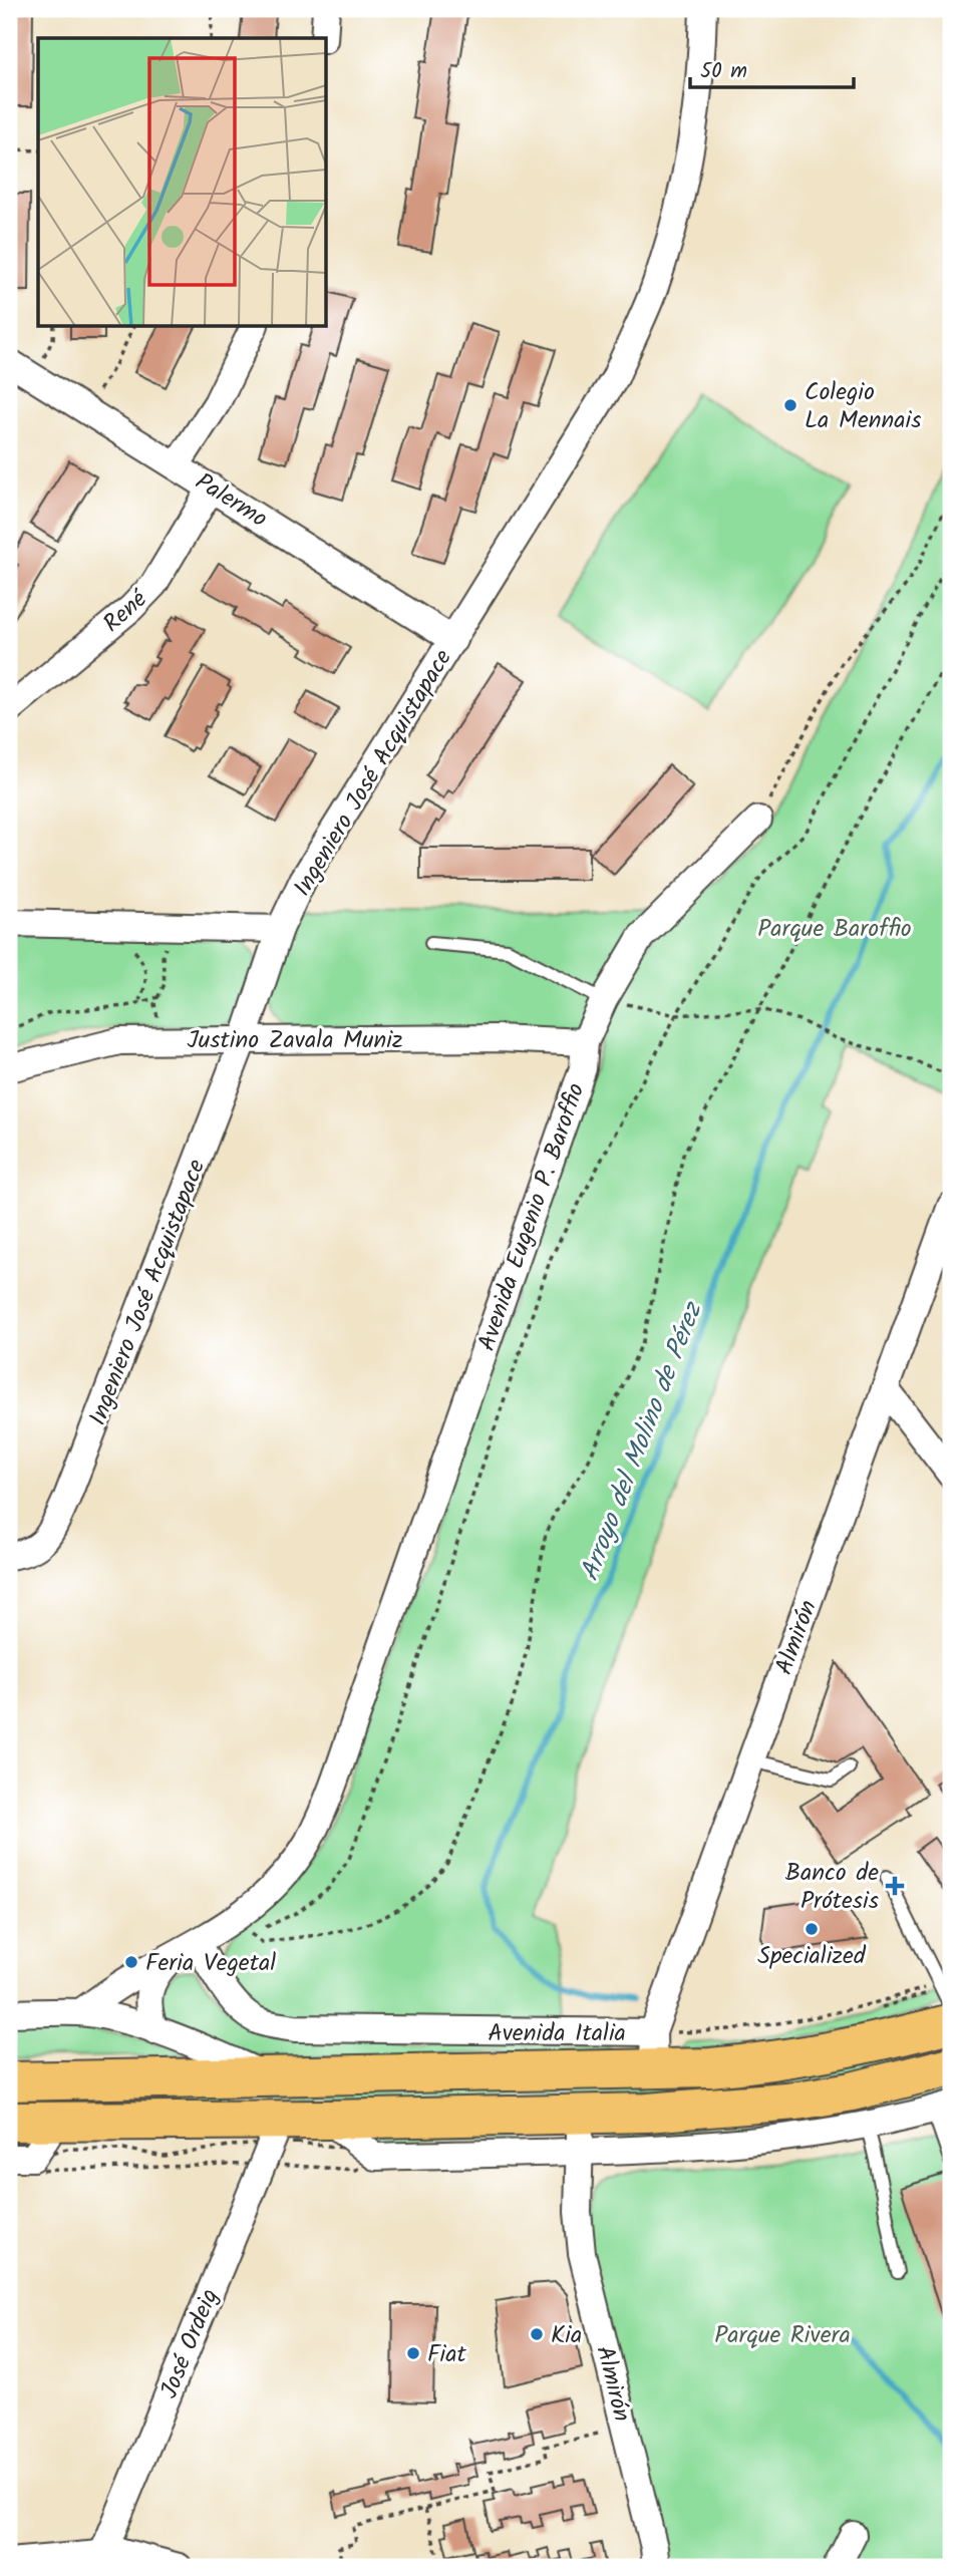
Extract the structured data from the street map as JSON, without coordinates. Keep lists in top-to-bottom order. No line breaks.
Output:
{"streets":{"main road":["Avenida Italia"],"street":["Palermo","René","Ingeniero José Acquistapace","Justino Zavala Muniz","Avenida Eugenio P. Baroffio","Almirón","José Ordeig"]},"crossings":[["Palermo","René"],["Palermo","Ingeniero José Acquistapace"],["Ingeniero José Acquistapace","Justino Zavala Muniz"],["Justino Zavala Muniz","Avenida Eugenio P. Baroffio"],["Avenida Eugenio P. Baroffio","Avenida Italia"],["Almirón","Avenida Italia"]],"water":["Arroyo del Molino de Pérez"],"parks":["Parque Baroffio","Parque Rivera"],"places":{"other":["Colegio La Mennais","Specialized","Feria Vegetal","Kia","Fiat"],"health":["Banco de Prótesis"]},"scale_bar":"50 m"}
